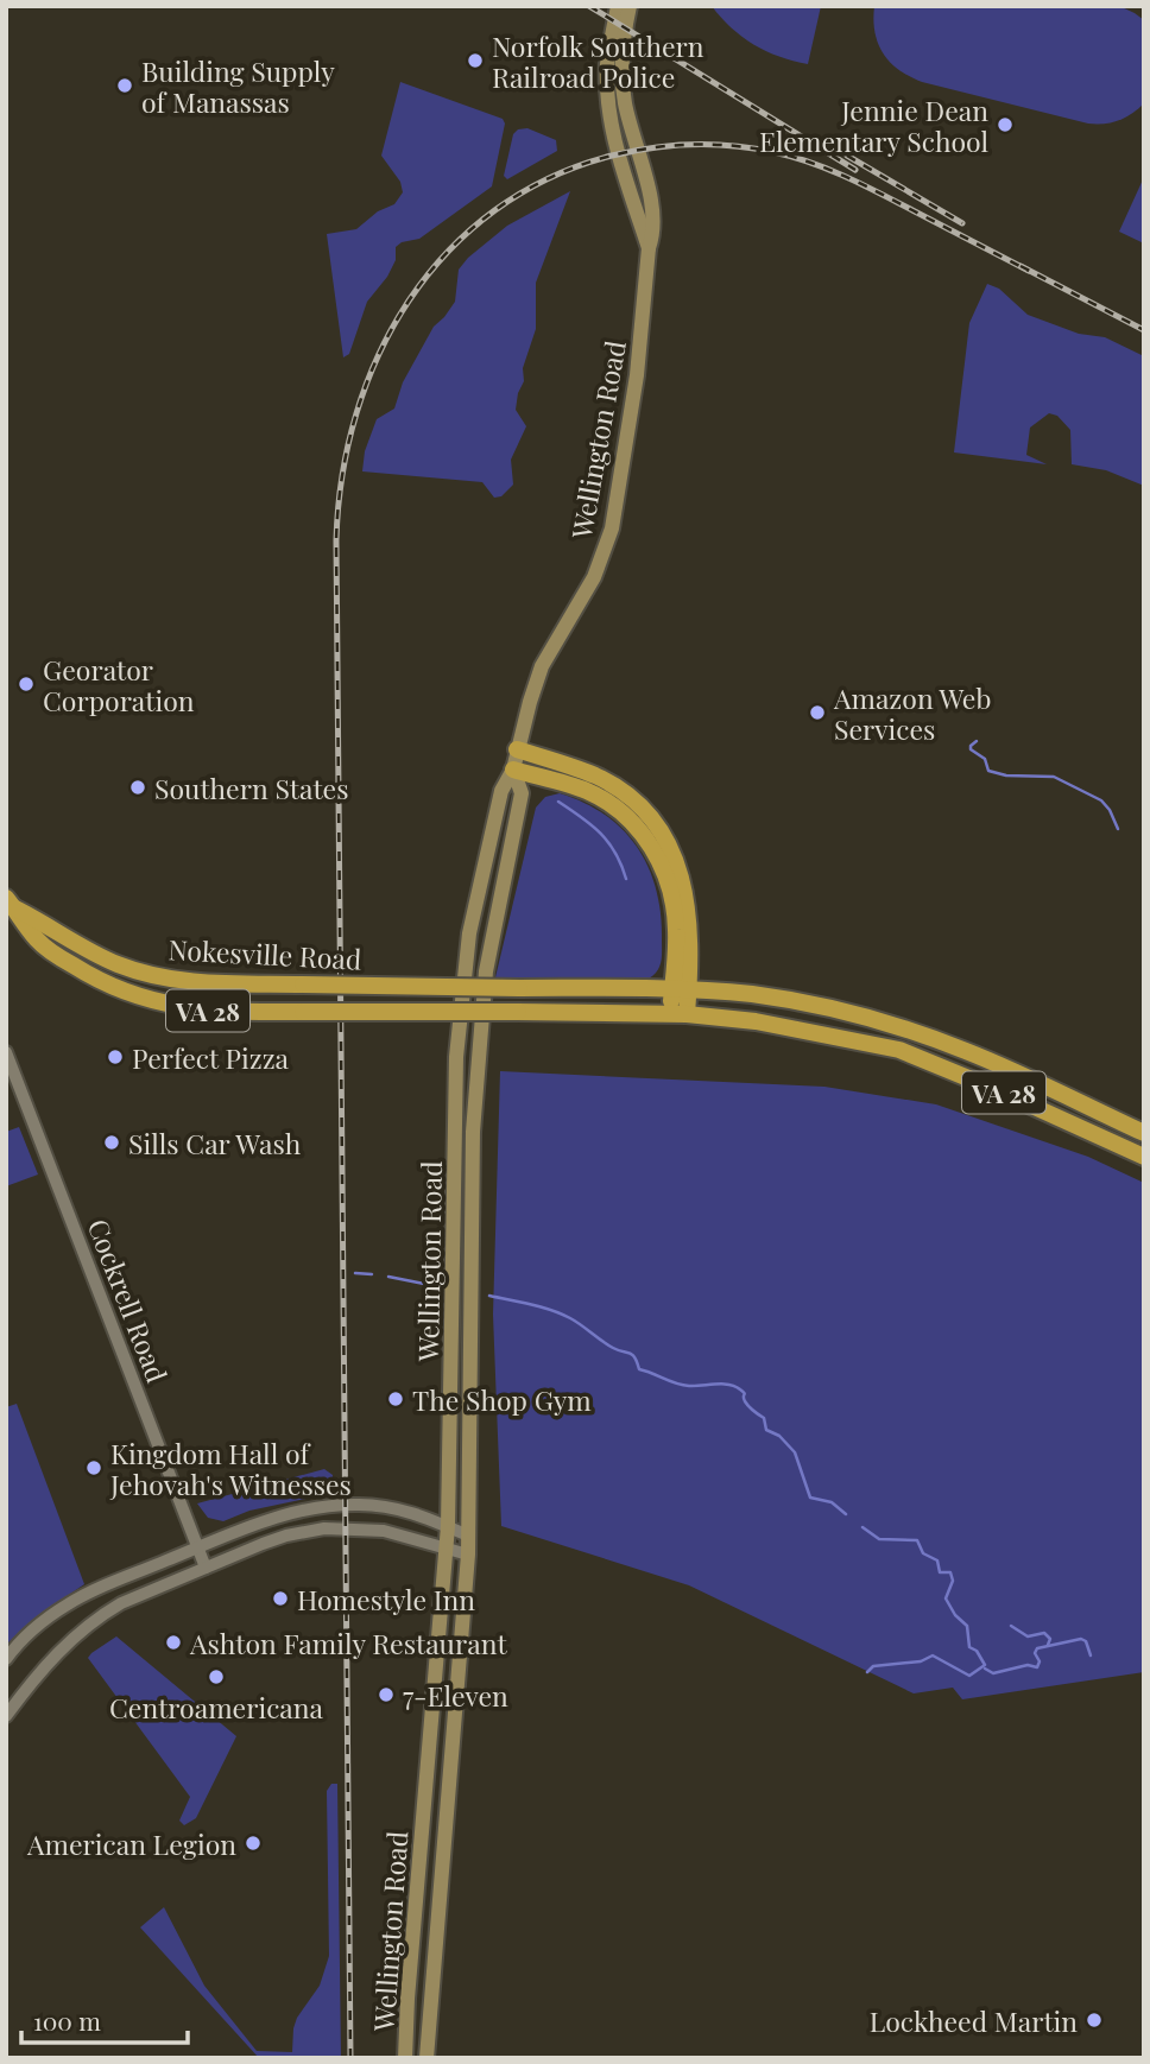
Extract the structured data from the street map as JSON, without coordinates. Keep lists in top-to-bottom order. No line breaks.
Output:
{"streets":{"highway":["Nokesville Road","VA 28"],"main road":["Wellington Road"],"street":["Cockrell Road"]},"places":["Norfolk Southern Railroad Police","Building Supply of Manassas","Jennie Dean Elementary School","Georator Corporation","Amazon Web Services","Southern States","Perfect Pizza","Sills Car Wash","The Shop Gym","Kingdom Hall of Jehovah's Witnesses","Homestyle Inn","Ashton Family Restaurant","Centroamericana","7-Eleven","American Legion","Lockheed Martin"],"scale_bar":"100 m"}
